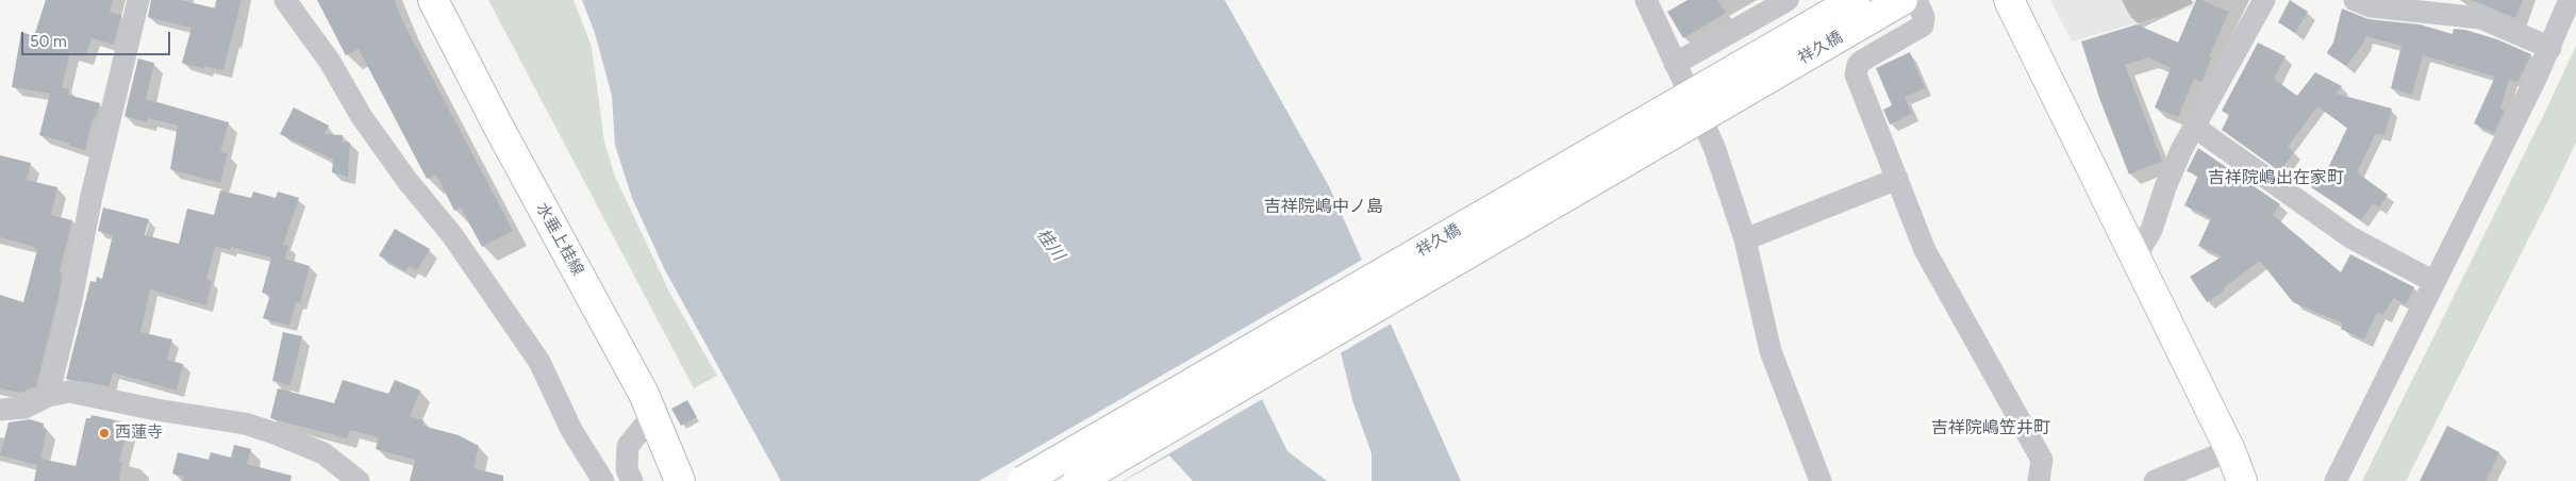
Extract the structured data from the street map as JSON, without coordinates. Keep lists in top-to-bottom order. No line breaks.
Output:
{"streets":{"street":["祥久橋","水垂上桂線"]},"districts":["吉祥院嶋出在家町","吉祥院嶋中ノ島","吉祥院嶋笠井町"],"water":["桂川"],"places":["西蓮寺"],"scale_bar":"50 m"}
